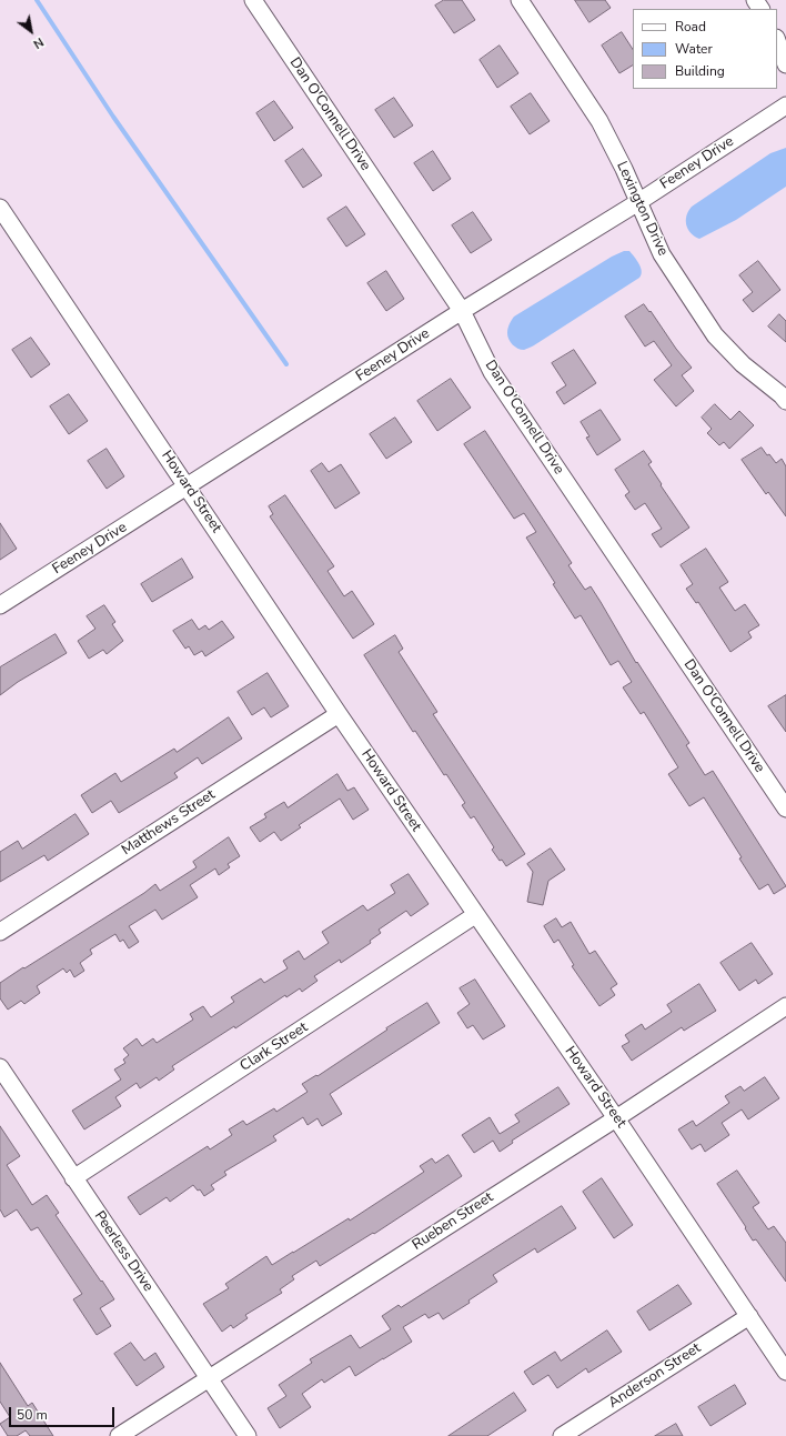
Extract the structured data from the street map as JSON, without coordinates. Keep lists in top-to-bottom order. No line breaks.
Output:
{"streets":{"street":["Dan O'Connell Drive","Feeney Drive","Lexington Drive","Howard Street","Matthews Street","Clark Street","Rueben Street","Peerless Drive","Anderson Street"]},"crossings":[["Dan O'Connell Drive","Feeney Drive"],["Feeney Drive","Lexington Drive"],["Feeney Drive","Howard Street"],["Howard Street","Matthews Street"],["Howard Street","Clark Street"],["Howard Street","Rueben Street"],["Howard Street","Anderson Street"],["Clark Street","Peerless Drive"],["Rueben Street","Peerless Drive"]],"legend":["Road","Water","Building"],"scale_bar":"50 m","north":"bottom right"}
